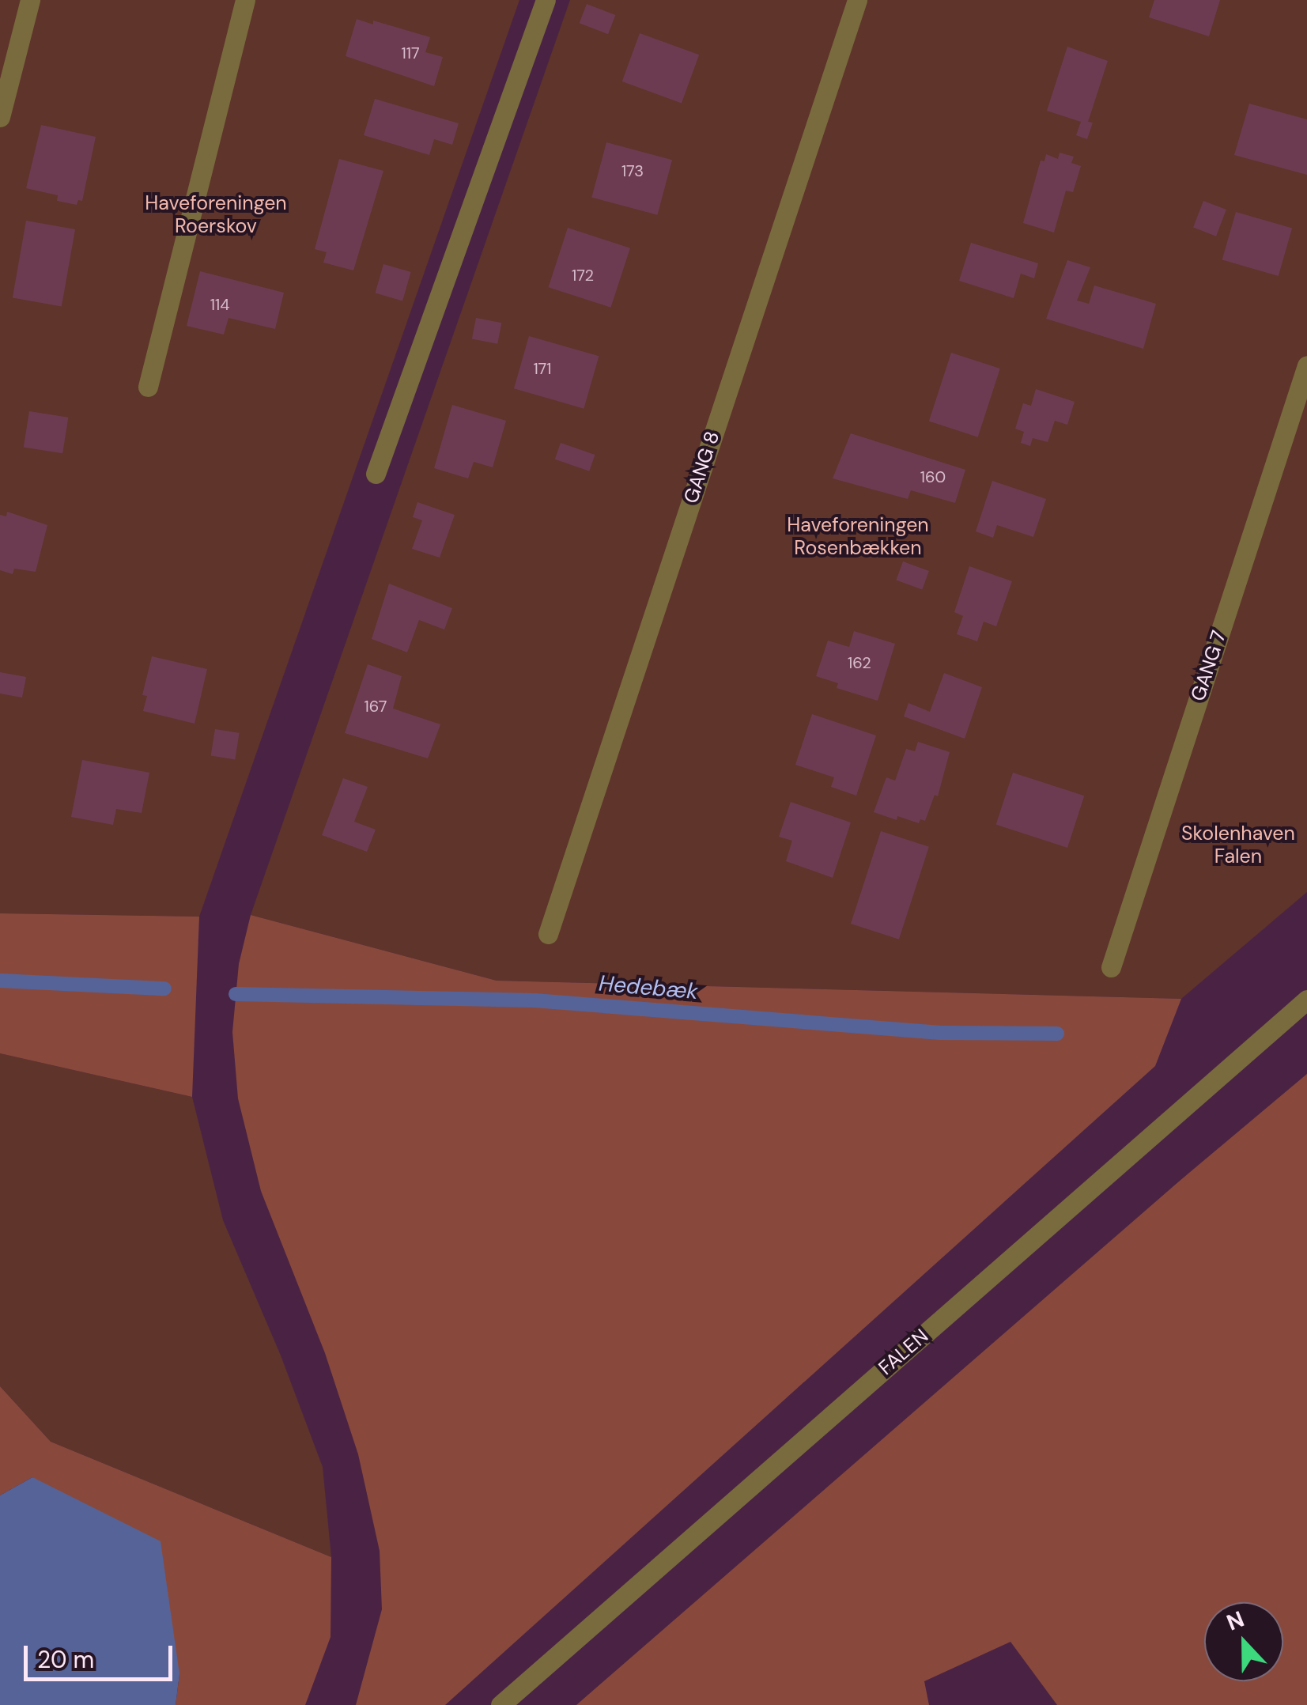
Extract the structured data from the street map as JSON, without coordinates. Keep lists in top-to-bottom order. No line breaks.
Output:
{"streets":{"street":["GANG 8","GANG 7","FALEN"]},"water":["Hedebæk"],"parks":["Haveforeningen Roerskov","Haveforeningen Rosenbækken","Skolenhaven Falen"],"house_numbers":["117","173","172","114","171","160","162","167"],"scale_bar":"20 m","north":"top"}
